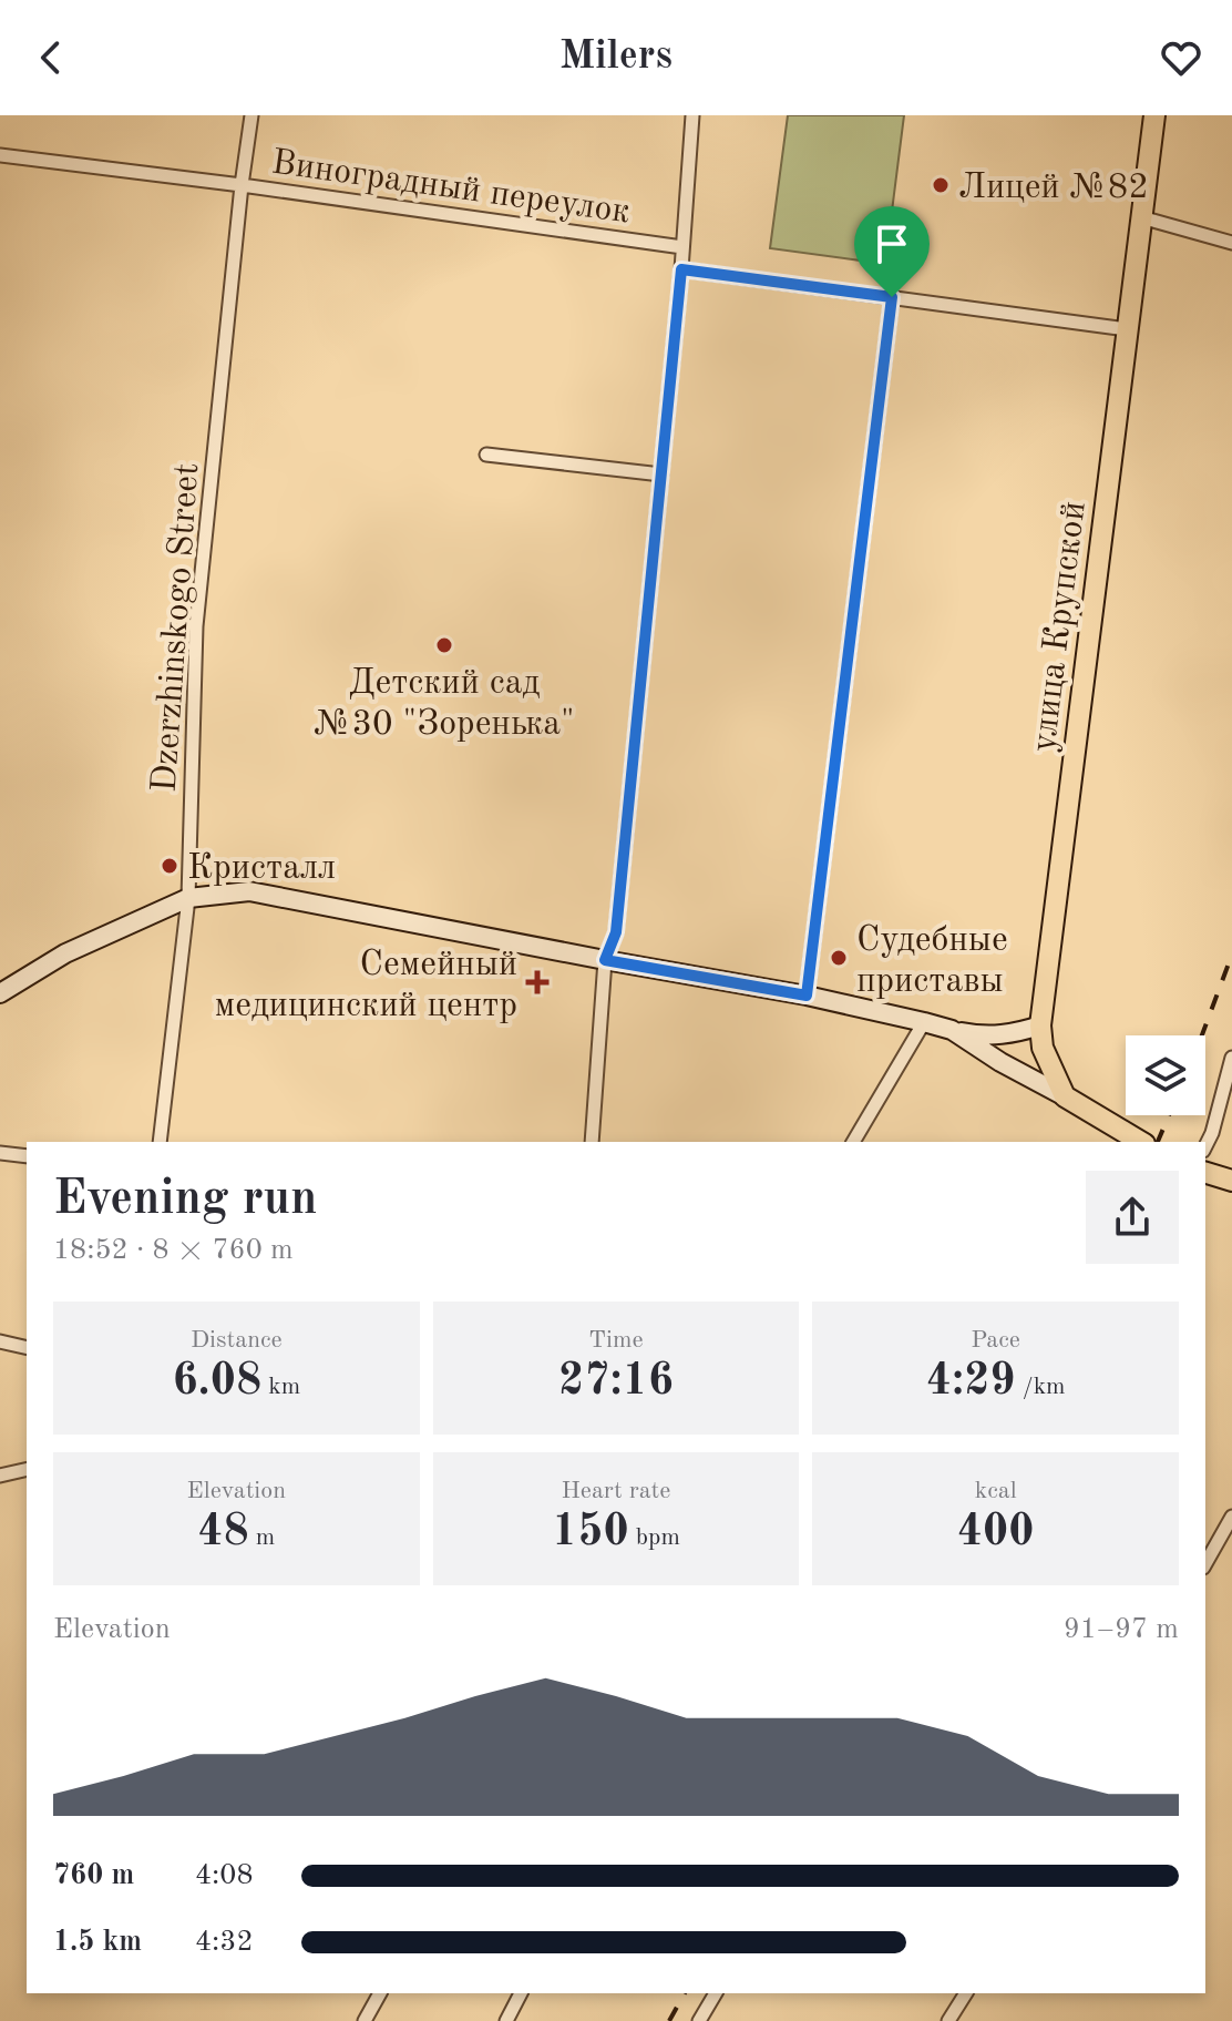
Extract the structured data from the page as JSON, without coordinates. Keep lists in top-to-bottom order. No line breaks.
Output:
{"streets":{"main road":["улица Крупской"],"street":["Виноградный переулок","Dzerzhinskogo Street"]},"crossings":[["Виноградный переулок","Dzerzhinskogo Street"]],"places":{"other":["Лицей №82","Детский сад №30 \"Зоренька\"","Кристалл","Судебные приставы"],"health":["Семейный медицинский центр"]},"page":{"header":"Milers","heading":["Evening run","18:52 · 8 × 760 m"],"stats":[["Distance","6.08 km"],["Time","27:16"],["Pace","4:29 /km"],["Elevation","48 m"],["Heart rate","150 bpm"],["kcal","400"]],"chart":["Elevation","91–97 m"],"list":[{"name":"760 m","note":"4:08"},{"name":"1.5 km","note":"4:32"}]}}
